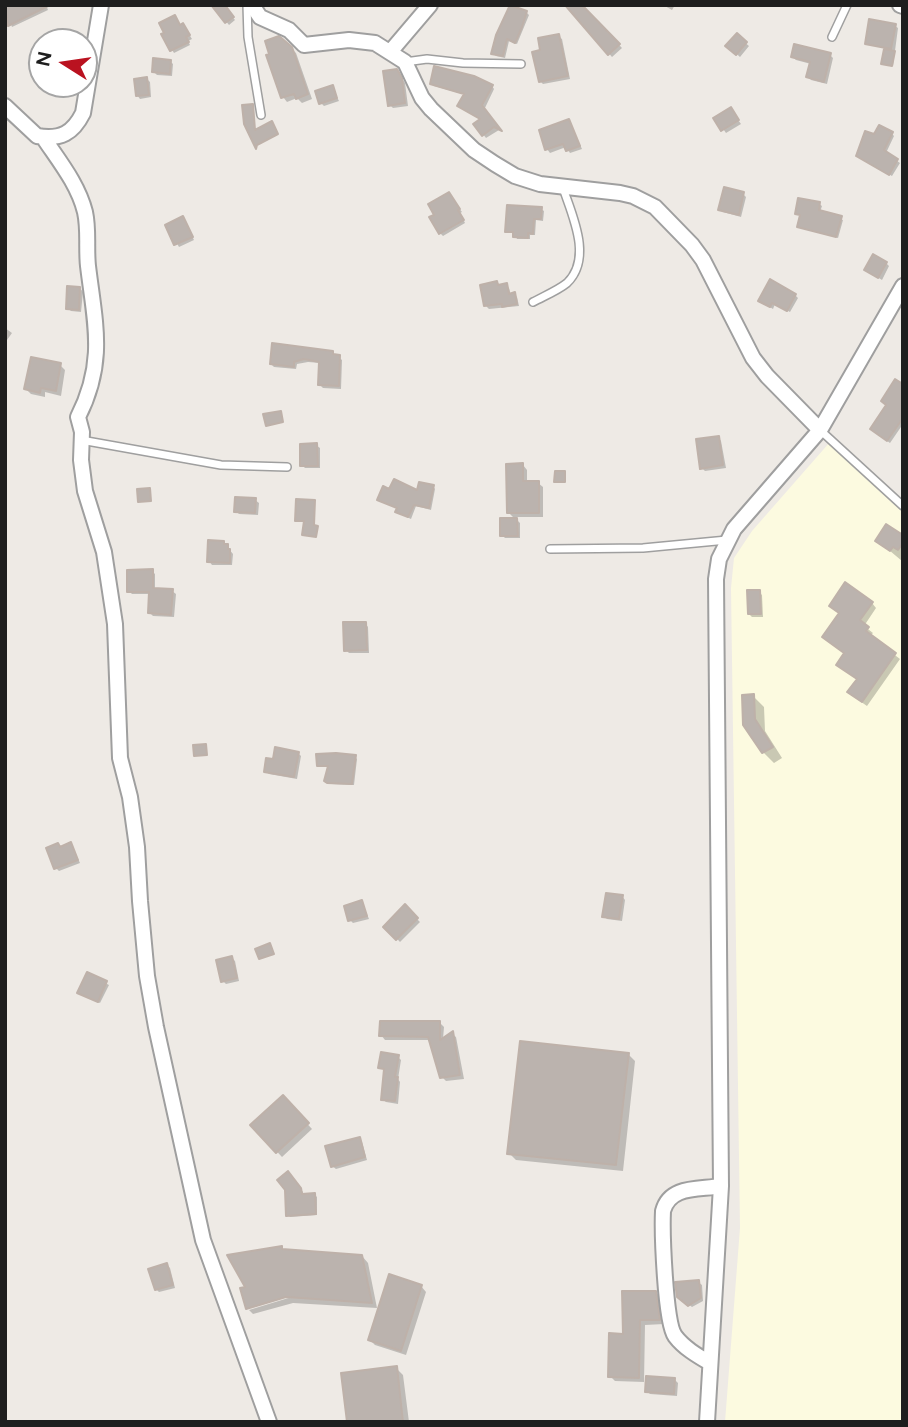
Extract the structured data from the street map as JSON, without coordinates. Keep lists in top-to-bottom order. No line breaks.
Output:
{"north":"left"}
